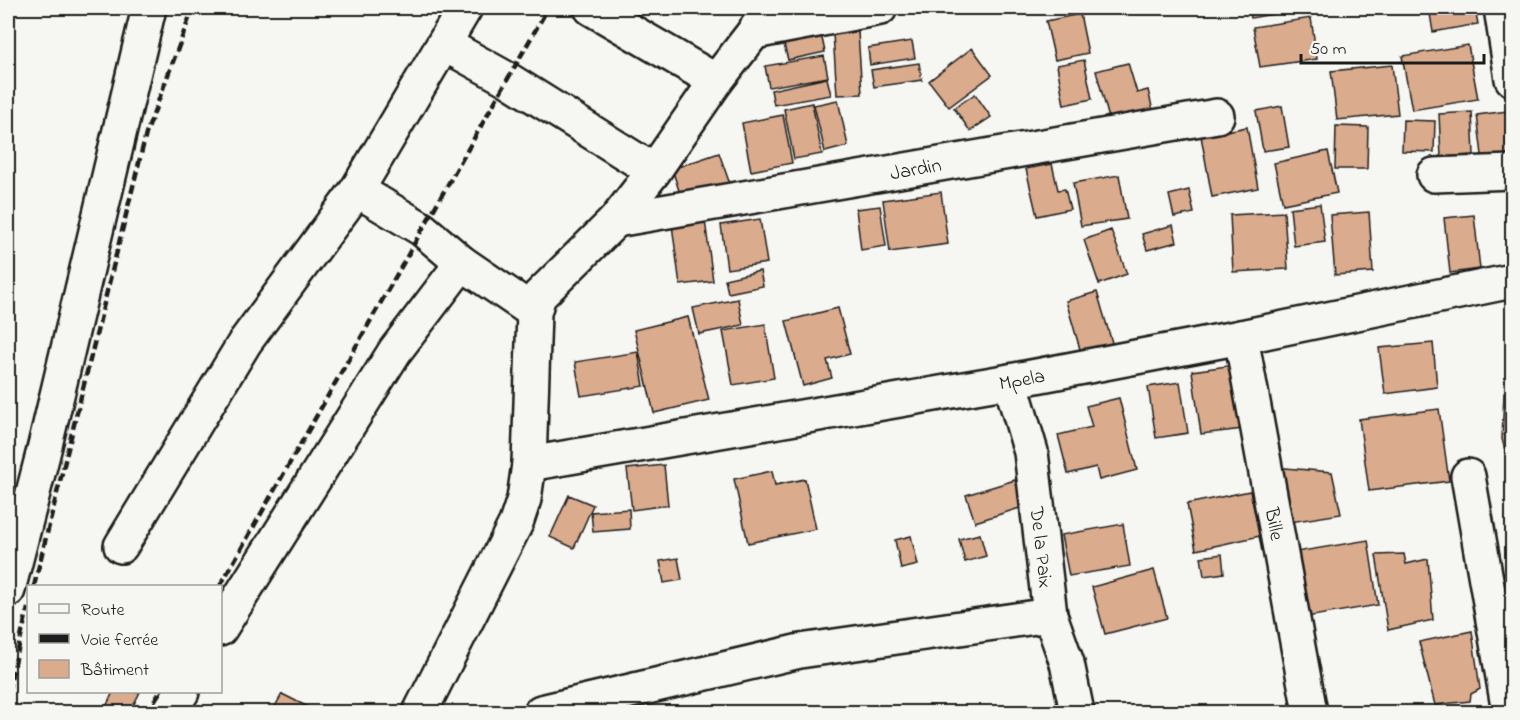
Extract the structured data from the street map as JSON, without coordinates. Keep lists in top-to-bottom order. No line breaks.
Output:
{"streets":{"street":["Jardin","Mpela","Bille","De la Paix"]},"crossings":[["Mpela","Bille"],["Mpela","De la Paix"]],"legend":["Route","Voie ferrée","Bâtiment"],"scale_bar":"50 m"}
